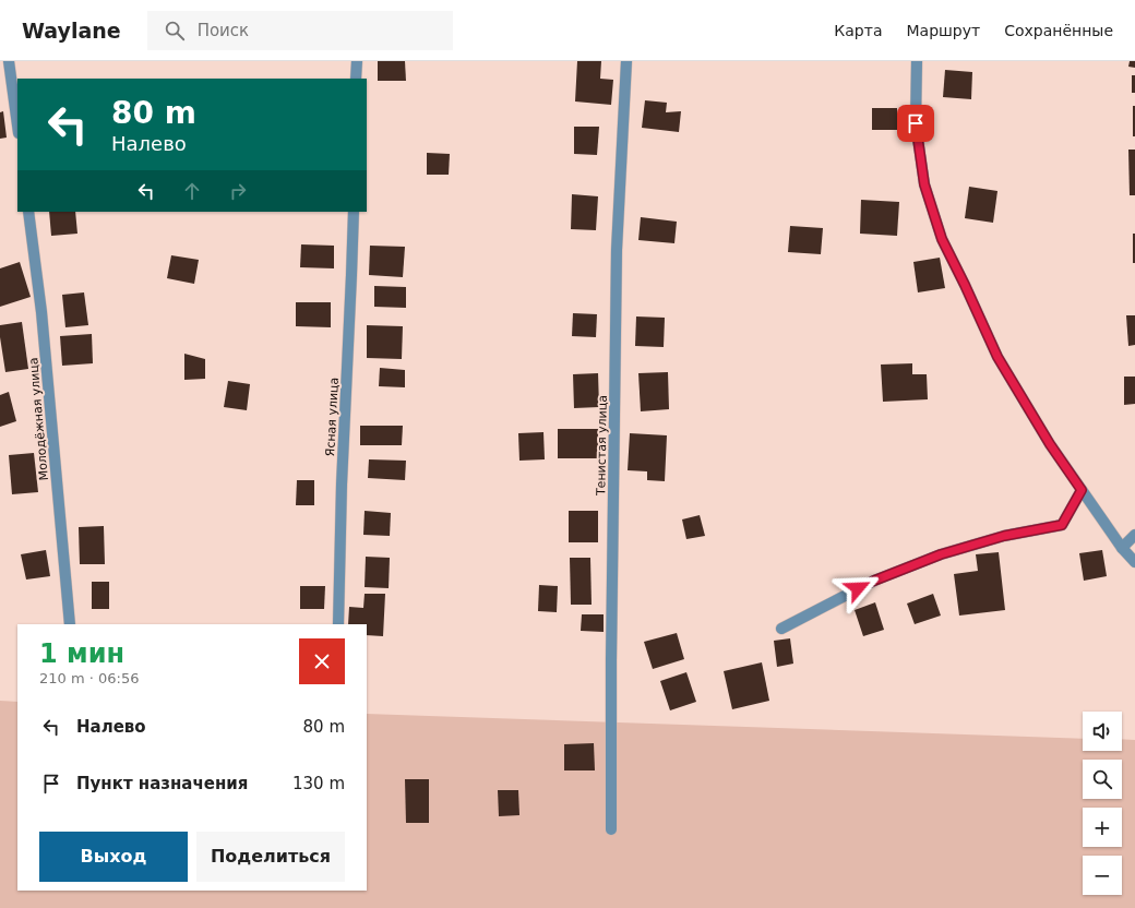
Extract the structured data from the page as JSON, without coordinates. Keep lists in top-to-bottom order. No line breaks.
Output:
{"streets":{"street":["Ясная улица","Молодёжная улица","Тенистая улица"]},"page":{"header":"Waylane","search":"Поиск","nav":["Карта","Маршрут","Сохранённые"],"turn":["80 m","Налево"],"heading":["1 мин","210 m · 06:56"],"list":[{"name":"Налево","value":"80 m"},{"name":"Пункт назначения","value":"130 m"}],"map_buttons":["+","−"],"buttons":["Выход","Поделиться"]}}
